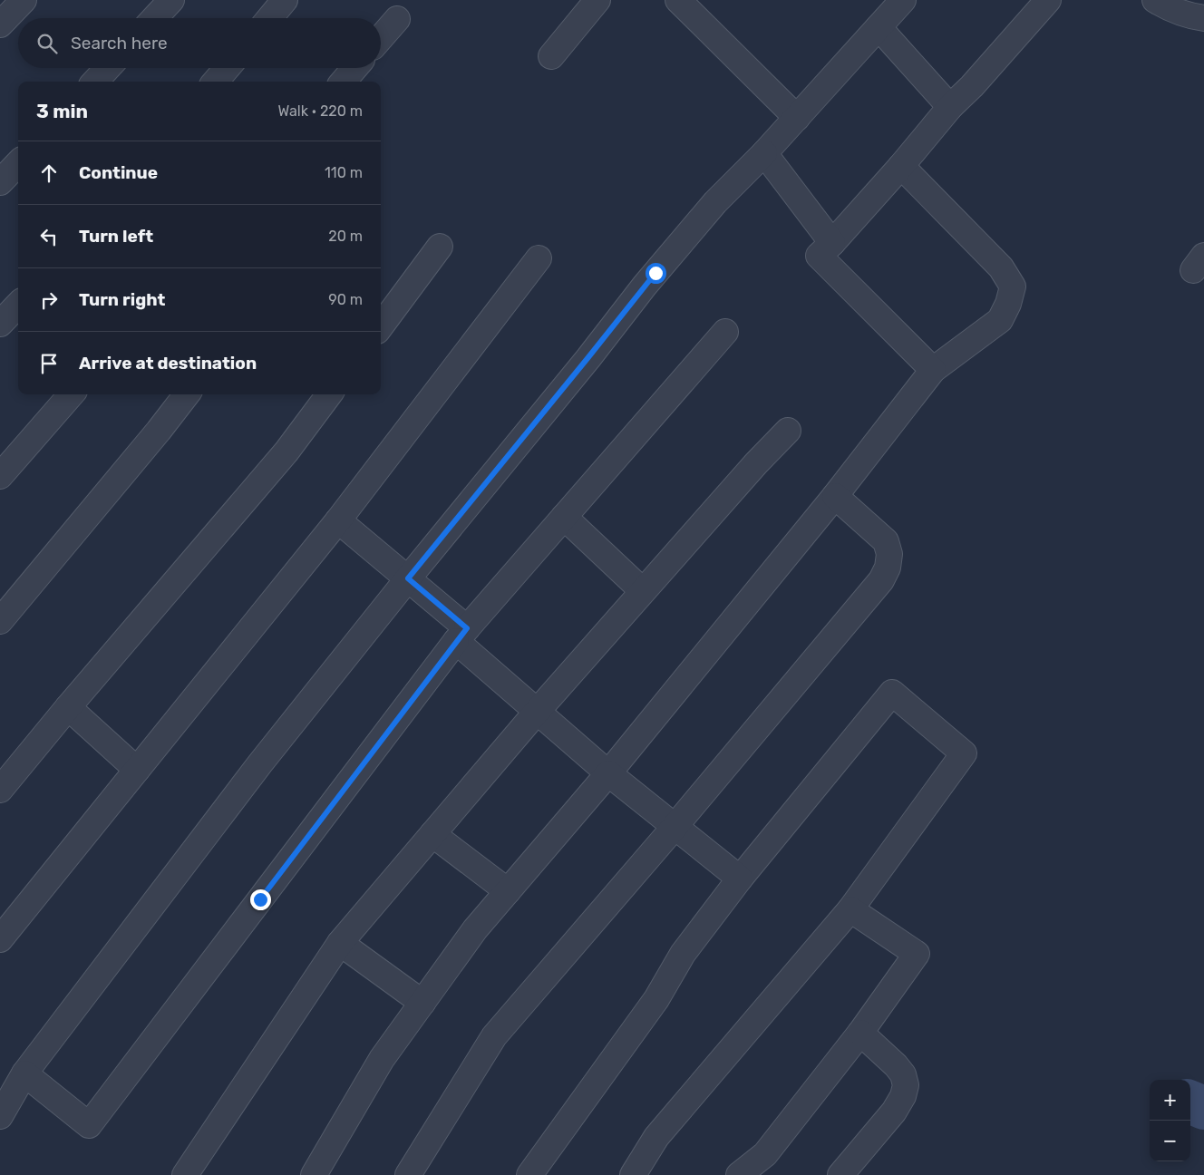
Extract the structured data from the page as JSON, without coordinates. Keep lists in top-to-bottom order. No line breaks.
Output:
{"page":{"search":"Search here","heading":["3 min","Walk · 220 m"],"list":[["Continue","110 m"],["Turn left","20 m"],["Turn right","90 m"],"Arrive at destination"],"map_buttons":["+","−"]}}
